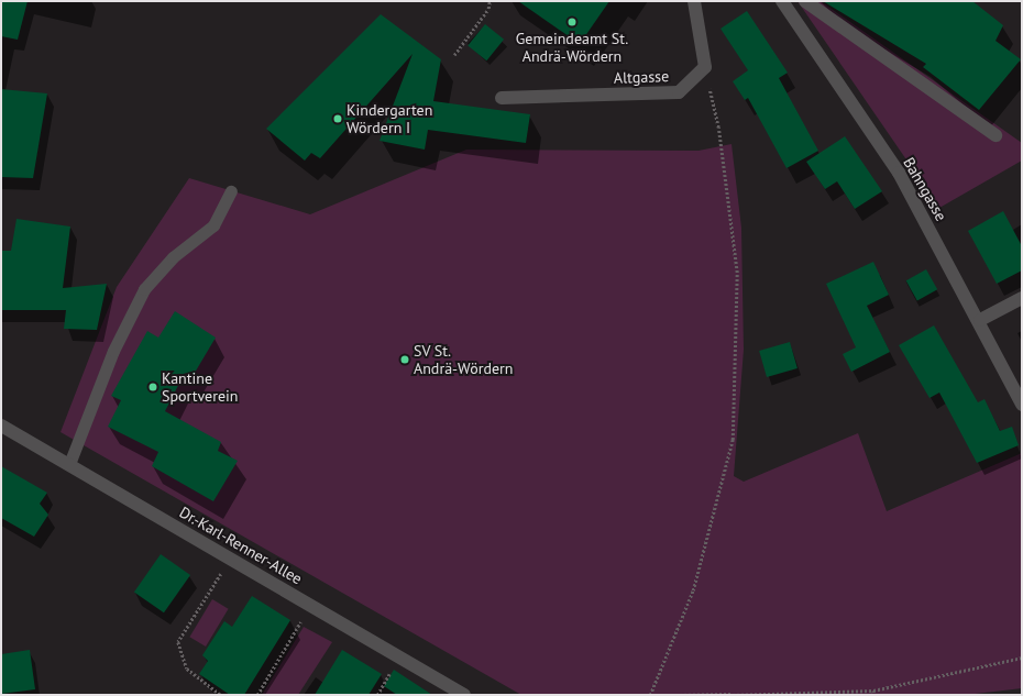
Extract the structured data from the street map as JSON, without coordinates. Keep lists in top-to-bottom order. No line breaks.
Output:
{"streets":{"street":["Altgasse","Bahngasse","Dr.-Karl-Renner-Allee"]},"places":["Gemeindeamt St. Andrä-Wördern","Kindergarten Wördern I","SV St. Andrä-Wördern","Kantine Sportverein"]}
